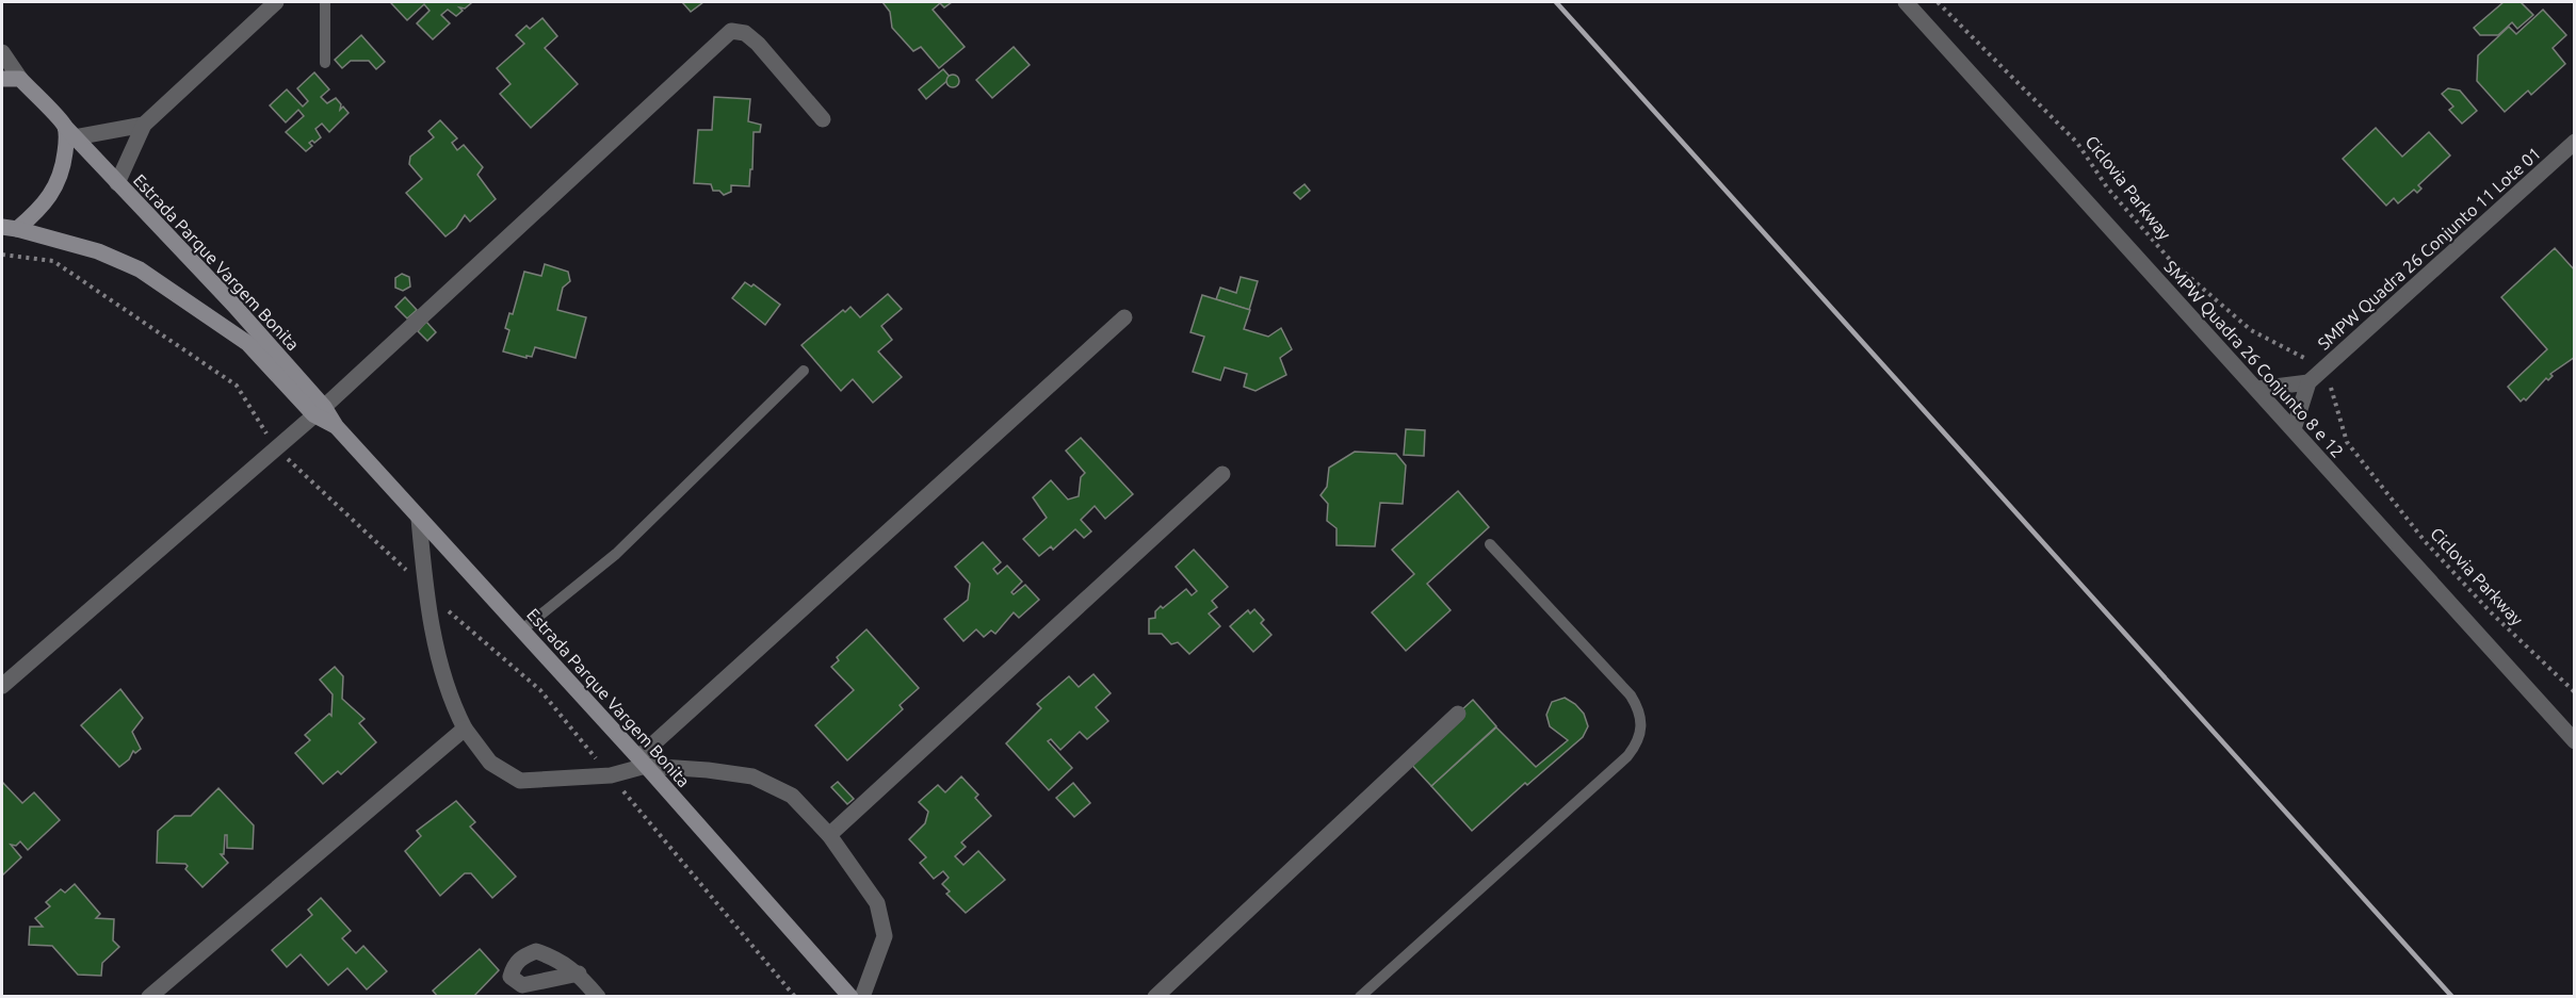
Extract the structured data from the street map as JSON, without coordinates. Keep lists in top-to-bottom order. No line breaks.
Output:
{"streets":{"main road":["Estrada Parque Vargem Bonita"],"street":["SMPW Quadra 26 Conjunto 11 Lote 01","SMPW Quadra 26 Conjunto 8 e 12"],"path":["Ciclovia Parkway"]},"crossings":[["Ciclovia Parkway","SMPW Quadra 26 Conjunto 11 Lote 01"]]}
